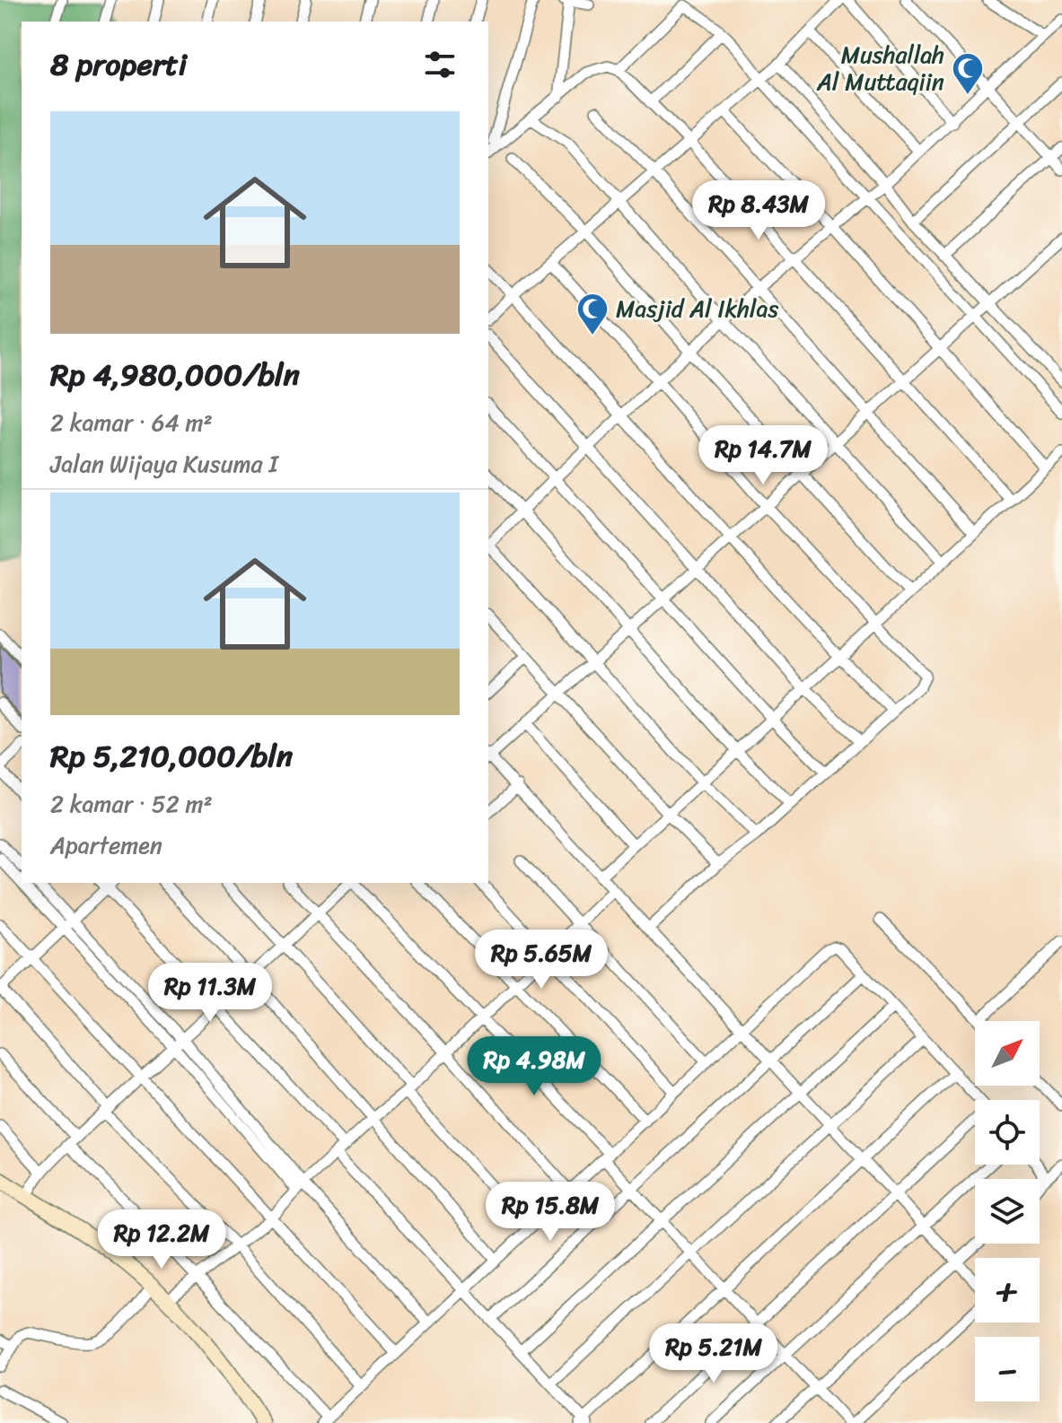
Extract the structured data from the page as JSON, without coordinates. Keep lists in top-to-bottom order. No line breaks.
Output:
{"places":{"mosque":["Mushallah Al Muttaqiin","Masjid Al Ikhlas"]},"north":"top right","page":{"heading":"8 properti","list":[{"name":"Rp 4,980,000/bln","note":"2 kamar · 64 m² · Jalan Wijaya Kusuma I"},{"name":"Rp 5,210,000/bln","note":"2 kamar · 52 m² · Apartemen"}],"price":["Rp 8.43M","Rp 14.7M","Rp 5.65M","Rp 11.3M","Rp 4.98M","Rp 15.8M","Rp 12.2M","Rp 5.21M"],"map_buttons":["+","−"]}}
